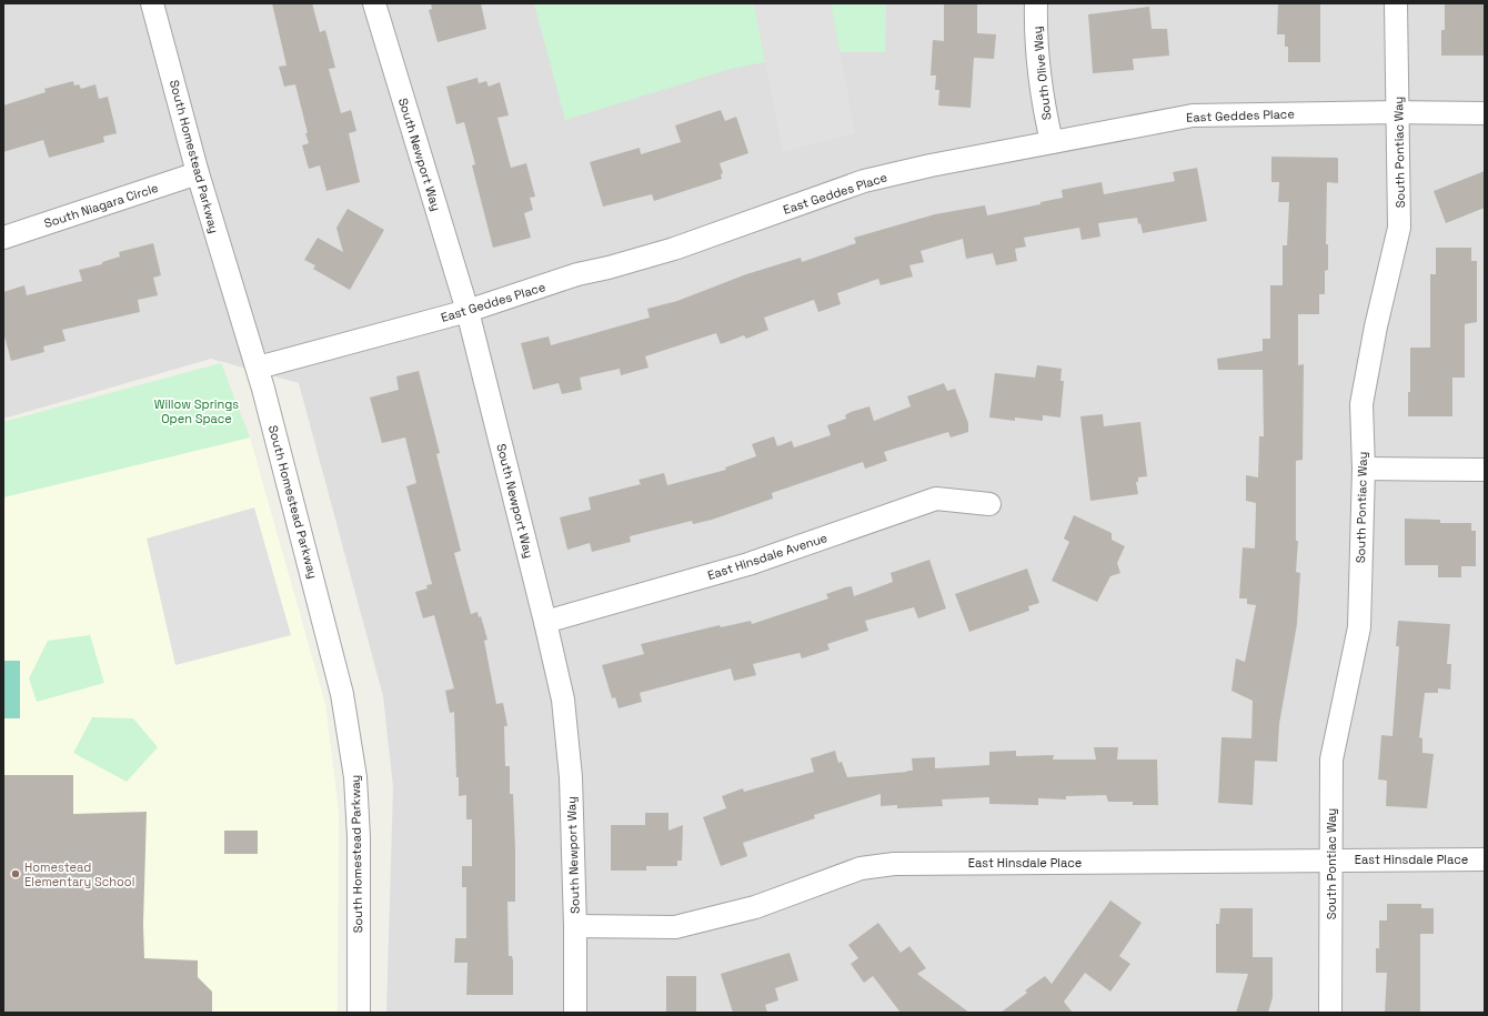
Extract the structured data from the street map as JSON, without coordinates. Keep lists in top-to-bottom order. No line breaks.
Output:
{"streets":{"street":["South Olive Way","East Geddes Place","South Pontiac Way","South Newport Way","South Homestead Parkway","South Niagara Circle","East Hinsdale Avenue","East Hinsdale Place"]},"crossings":[["South Olive Way","East Geddes Place"],["East Geddes Place","South Pontiac Way"],["East Geddes Place","South Newport Way"],["East Geddes Place","South Homestead Parkway"],["South Pontiac Way","East Hinsdale Place"],["South Newport Way","East Hinsdale Avenue"],["South Newport Way","East Hinsdale Place"],["South Homestead Parkway","South Niagara Circle"]],"parks":["Willow Springs Open Space"],"places":["Homestead Elementary School"]}
